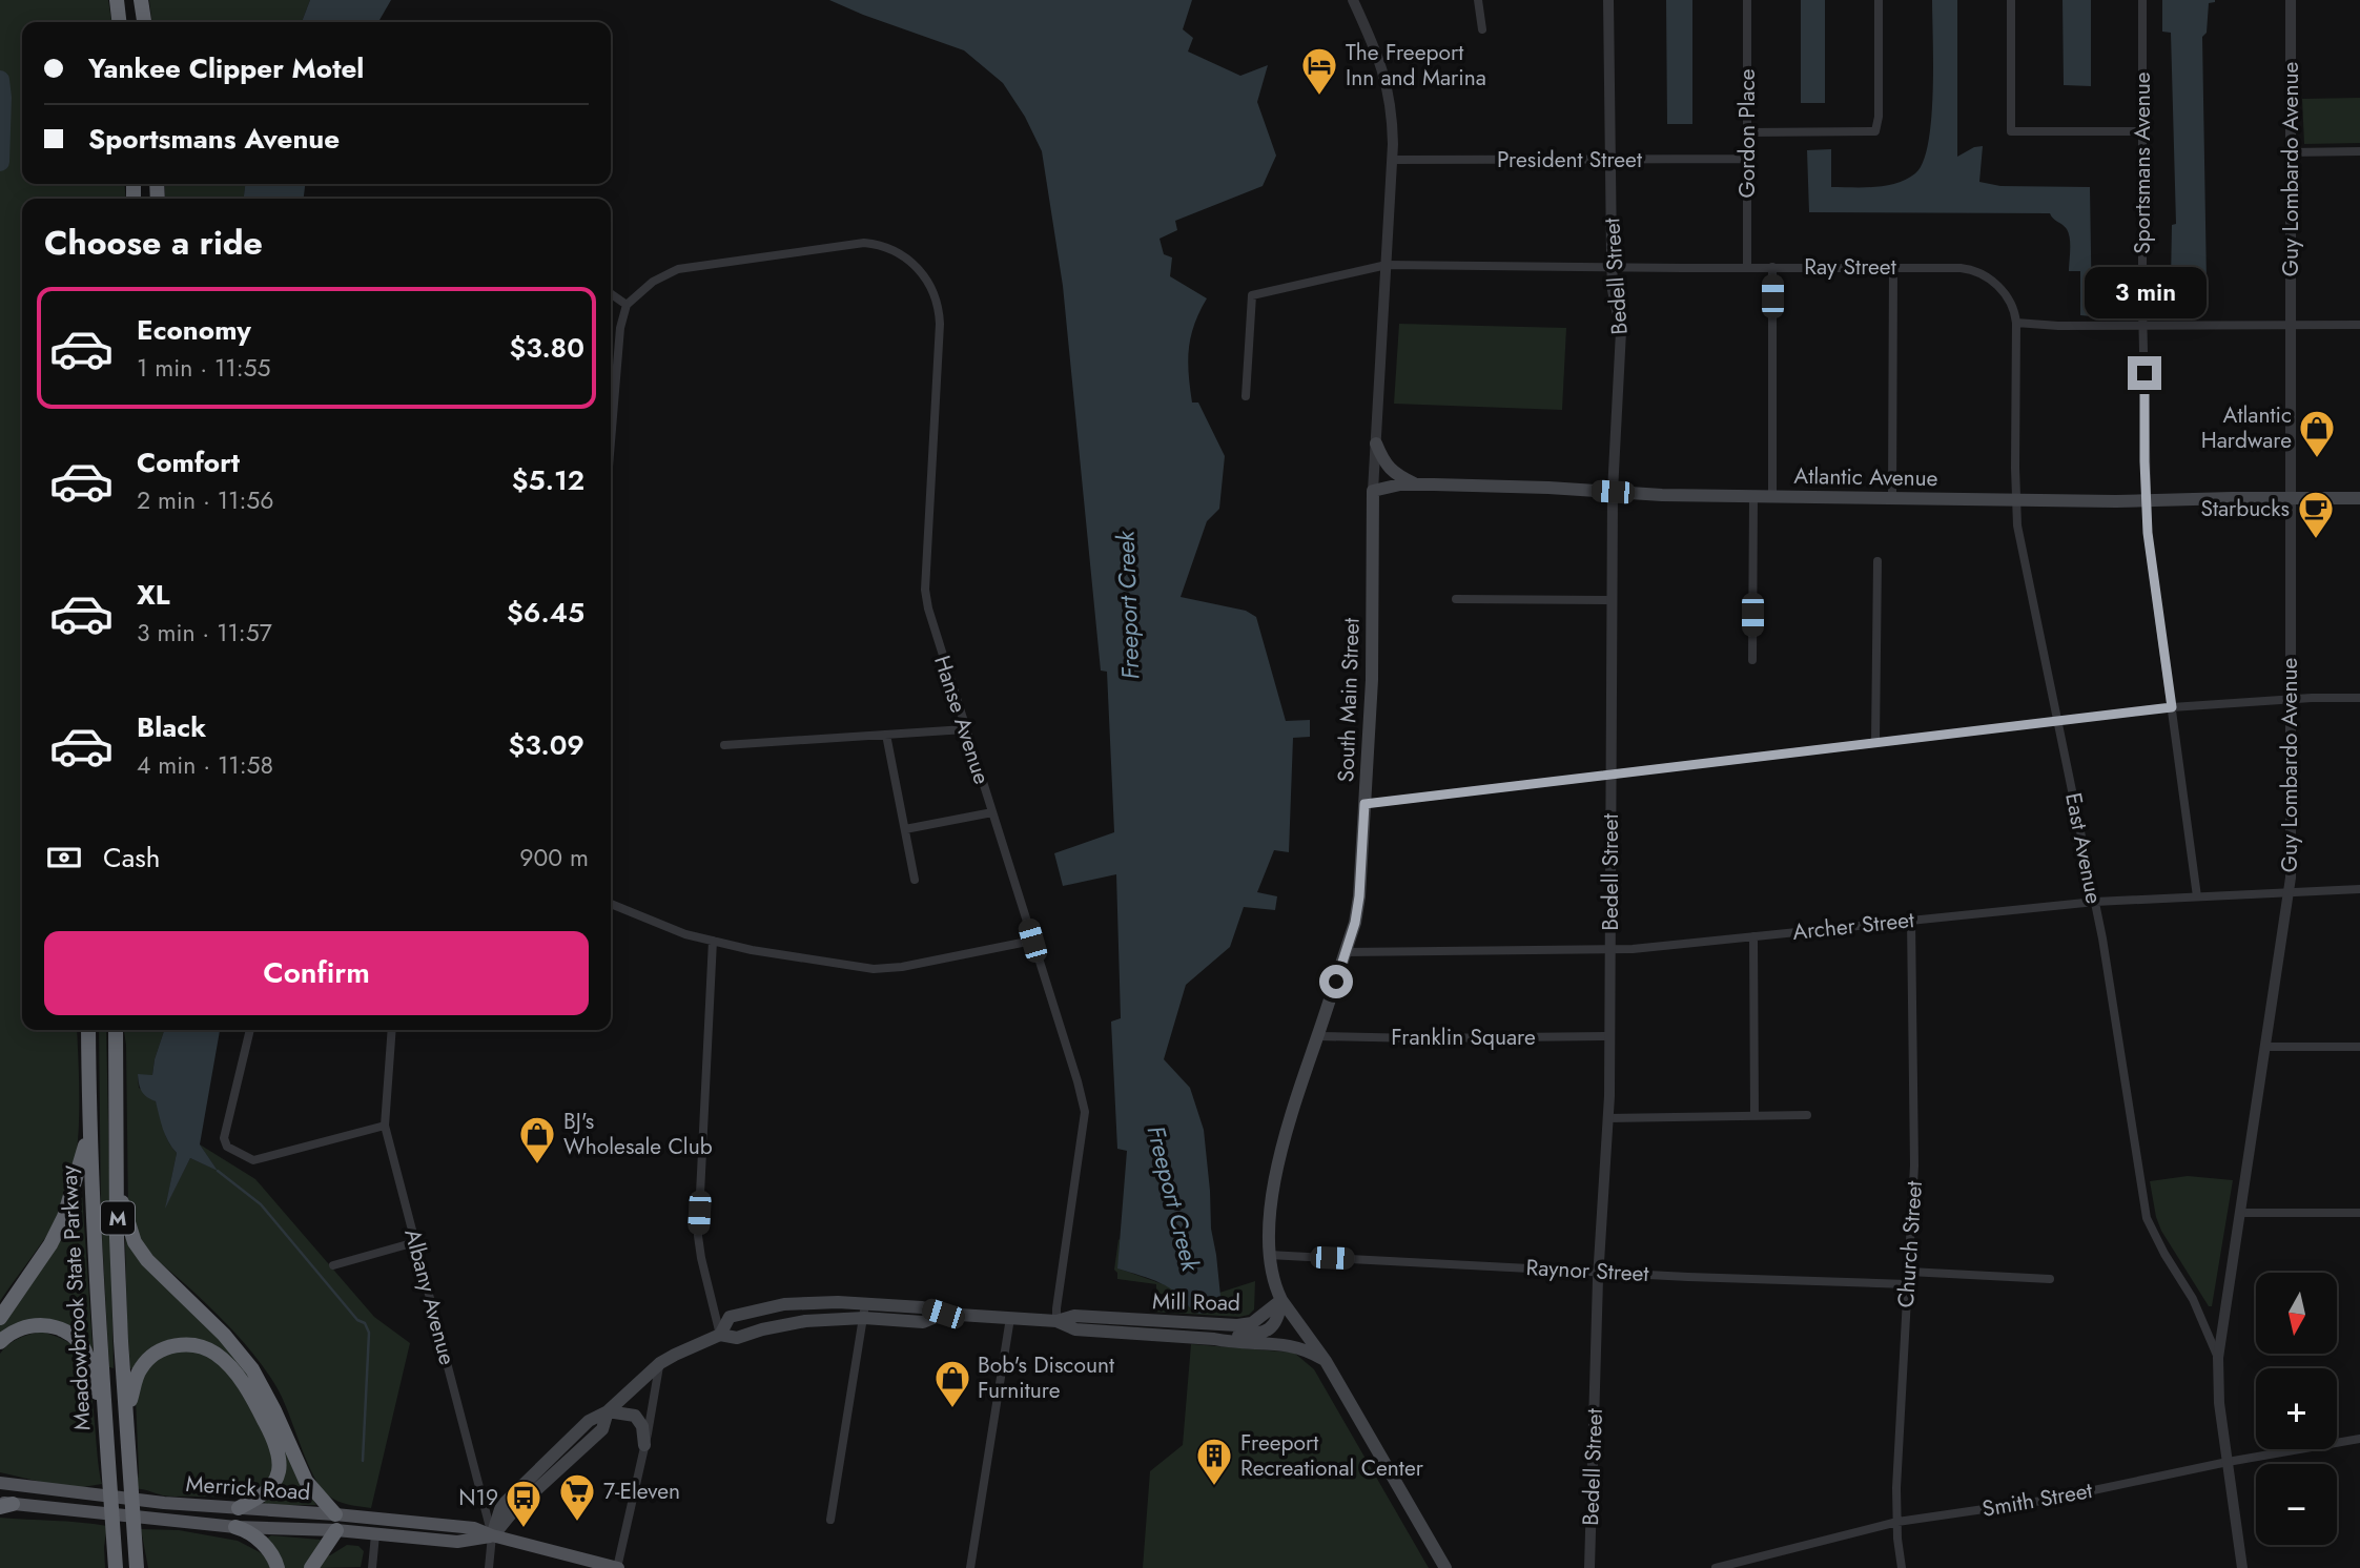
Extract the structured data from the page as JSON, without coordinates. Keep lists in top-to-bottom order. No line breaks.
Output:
{"streets":{"highway":["M","Meadowbrook State Parkway"],"main road":["Atlantic Avenue","South Main Street","Mill Road","Merrick Road"],"street":["Gordon Place","President Street","Sportsmans Avenue","Guy Lombardo Avenue","Ray Street","Bedell Street","Hanse Avenue","East Avenue","Archer Street","Franklin Square","Church Street","Raynor Street","Albany Avenue","Smith Street"]},"crossings":[["Gordon Place","President Street"],["Gordon Place","Ray Street"],["President Street","Bedell Street"],["President Street","South Main Street"],["Sportsmans Avenue","Atlantic Avenue"],["Sportsmans Avenue","Archer Street"],["Guy Lombardo Avenue","Atlantic Avenue"],["Guy Lombardo Avenue","East Avenue"],["Guy Lombardo Avenue","Archer Street"],["Guy Lombardo Avenue","Smith Street"],["Ray Street","Bedell Street"],["Ray Street","South Main Street"],["Ray Street","East Avenue"],["Bedell Street","Atlantic Avenue"],["Bedell Street","Archer Street"],["Bedell Street","Franklin Square"],["Bedell Street","Raynor Street"],["Atlantic Avenue","South Main Street"],["Atlantic Avenue","East Avenue"],["South Main Street","Archer Street"],["South Main Street","Franklin Square"],["South Main Street","Raynor Street"],["South Main Street","Mill Road"],["Hanse Avenue","Mill Road"],["East Avenue","Archer Street"],["Archer Street","Church Street"],["Church Street","Raynor Street"],["Church Street","Smith Street"],["Albany Avenue","Mill Road"],["Albany Avenue","Merrick Road"],["Mill Road","Merrick Road"]],"water":["Freeport Creek"],"places":{"hotel":["The Freeport Inn and Marina"],"shop":["Atlantic Hardware","BJ's Wholesale Club","Bob's Discount Furniture"],"cafe":["Starbucks"],"building":["Freeport Recreational Center"],"supermarket":["7-Eleven"],"bus stop":["N19"]},"north":"bottom","page":{"banner":["Yankee Clipper Motel","Sportsmans Avenue"],"heading":"Choose a ride","bubble":"3 min","list":[{"name":"Economy","note":"1 min · 11:55","value":"$3.80"},{"name":"Comfort","note":"2 min · 11:56","value":"$5.12"},{"name":"XL","note":"3 min · 11:57","value":"$6.45"},{"name":"Black","note":"4 min · 11:58","value":"$3.09"}],"pay":["Cash","900 m"],"buttons":"Confirm","map_buttons":["+","−"]}}
